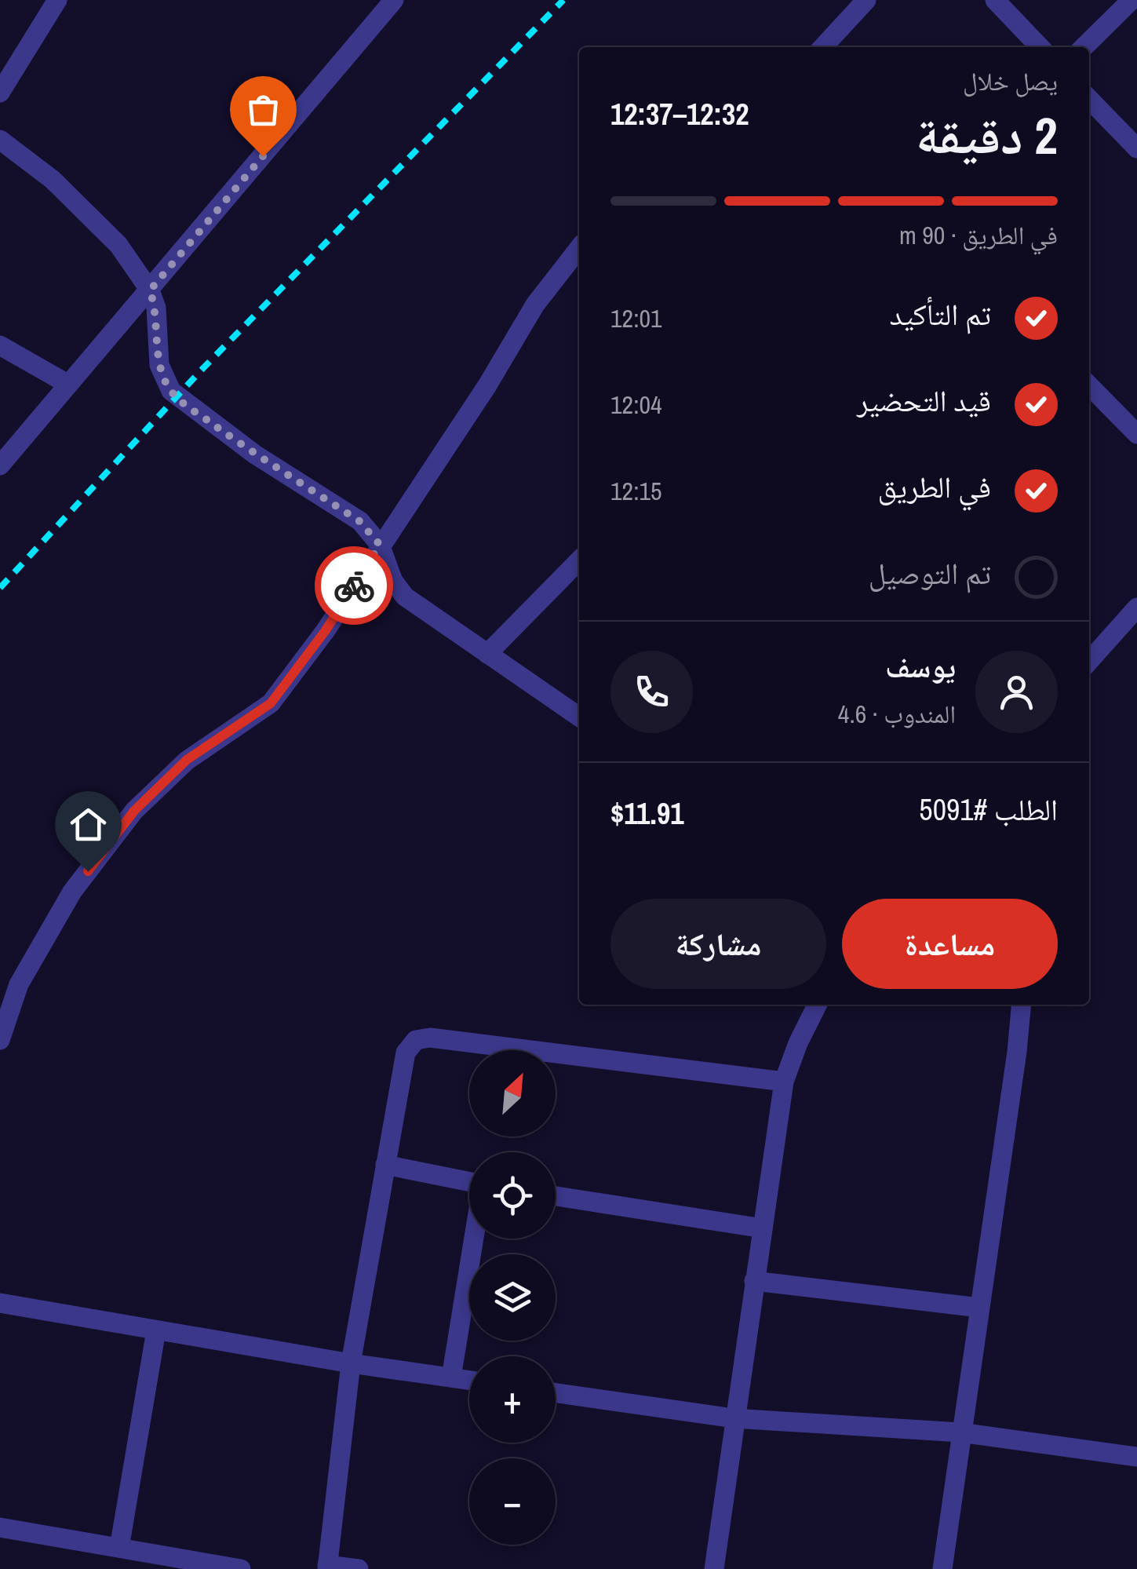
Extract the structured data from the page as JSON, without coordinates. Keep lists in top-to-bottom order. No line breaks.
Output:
{"north":"top right","page":{"heading":["2 دقيقة","يصل خلال","12:32–12:37"],"panel":["يوسف","المندوب · 4.6","الطلب #5091","$11.91"],"bar":"في الطريق · 90 m","list":[["تم التأكيد","12:01"],["قيد التحضير","12:04"],["في الطريق","12:15"],"تم التوصيل"],"buttons":["مساعدة","مشاركة"],"map_buttons":["+","−"]}}
